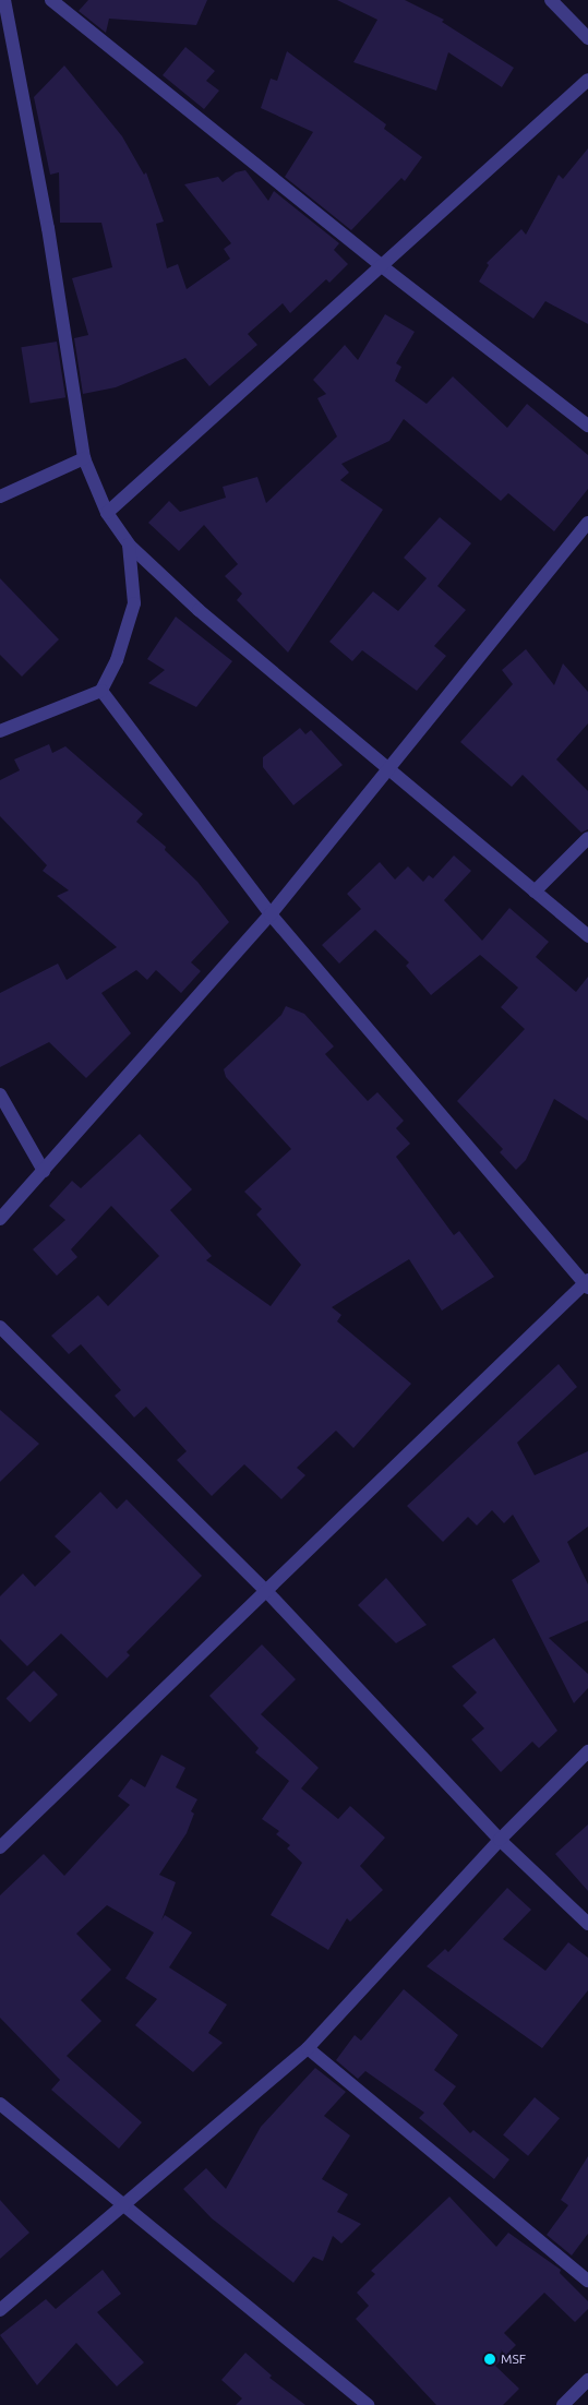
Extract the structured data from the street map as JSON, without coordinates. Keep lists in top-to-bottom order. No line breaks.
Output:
{"places":["MSF"]}
